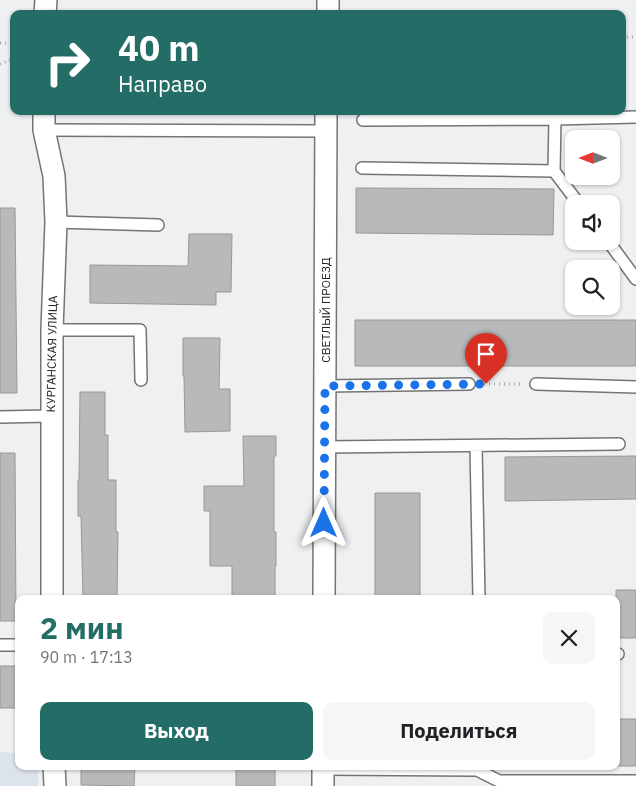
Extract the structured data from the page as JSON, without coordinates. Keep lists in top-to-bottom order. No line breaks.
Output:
{"streets":{"street":["СВЕТЛЫЙ ПРОЕЗД","КУРГАНСКАЯ УЛИЦА"]},"north":"left","page":{"turn":["40 m","Направо"],"heading":["2 мин","90 m · 17:13"],"buttons":["Выход","Поделиться"]}}
